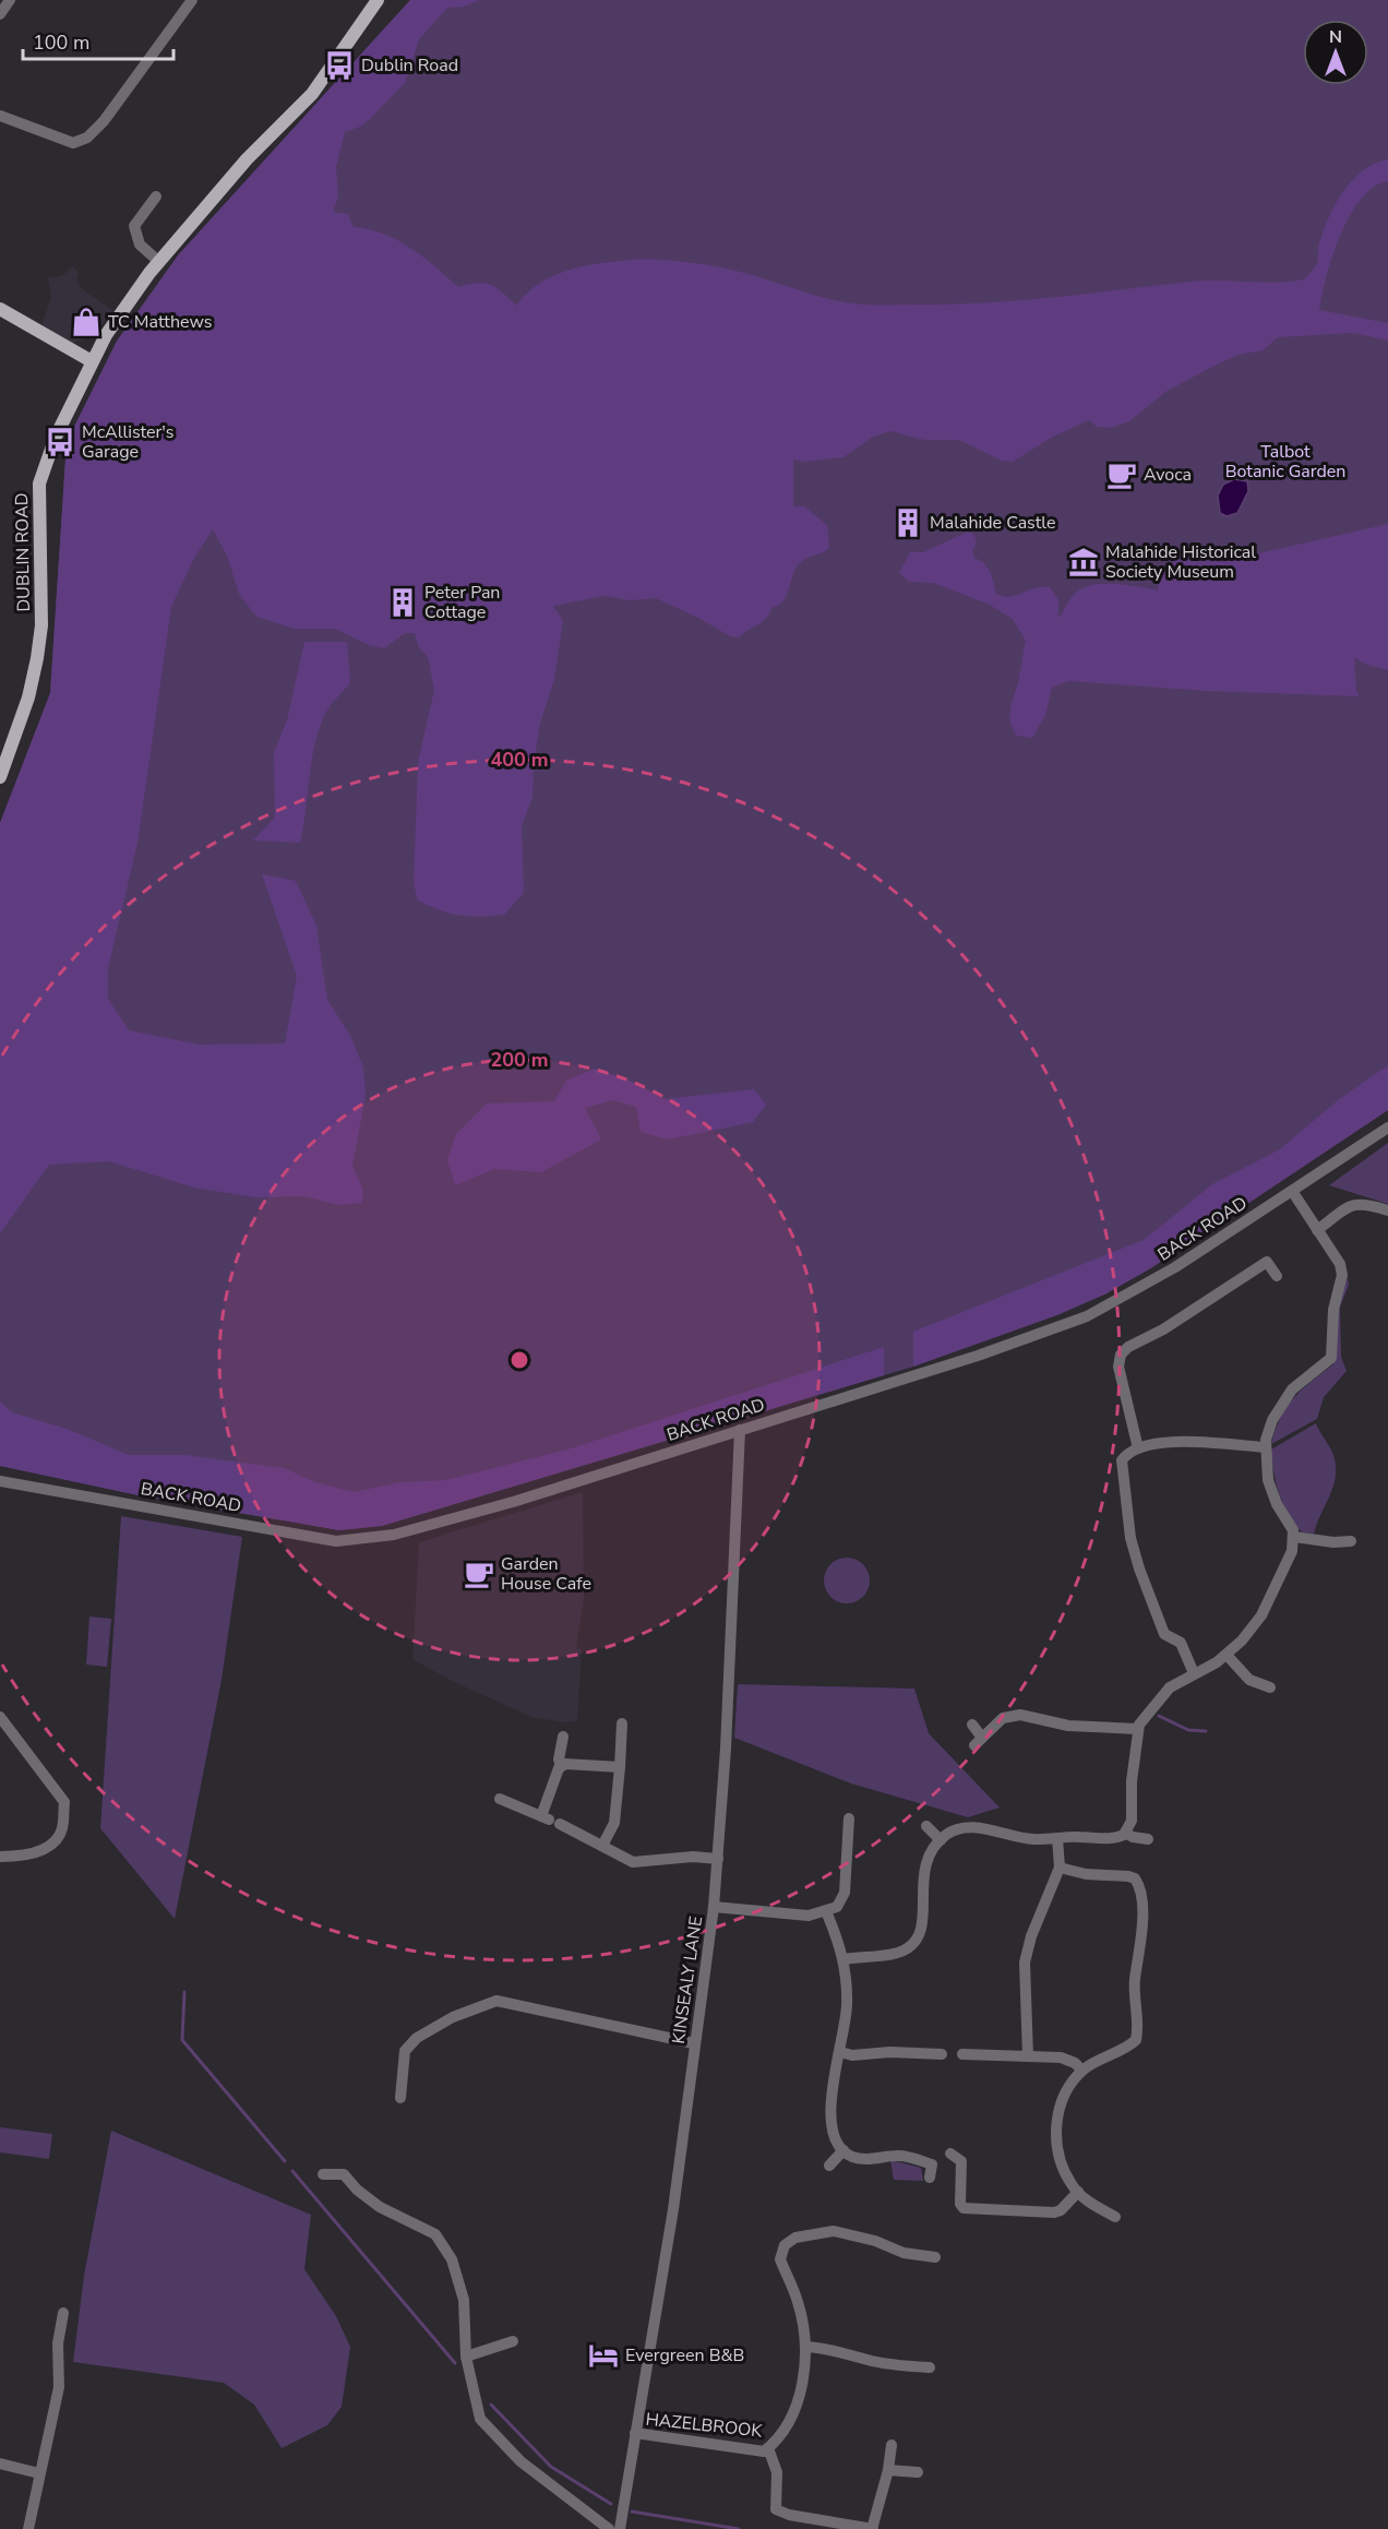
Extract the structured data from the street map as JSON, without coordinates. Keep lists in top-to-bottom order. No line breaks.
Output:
{"streets":{"main road":["DUBLIN ROAD"],"street":["BACK ROAD","KINSEALY LANE","HAZELBROOK"]},"crossings":[["BACK ROAD","KINSEALY LANE"],["KINSEALY LANE","HAZELBROOK"]],"parks":["Talbot Botanic Garden"],"places":{"bus stop":["Dublin Road","McAllister's Garage"],"shop":["TC Matthews"],"cafe":["Avoca","Garden House Cafe"],"building":["Malahide Castle","Peter Pan Cottage"],"museum":["Malahide Historical Society Museum"],"hotel":["Evergreen B&B"]},"scale_bar":"100 m","north":"top","rings":["400 m","200 m"]}
